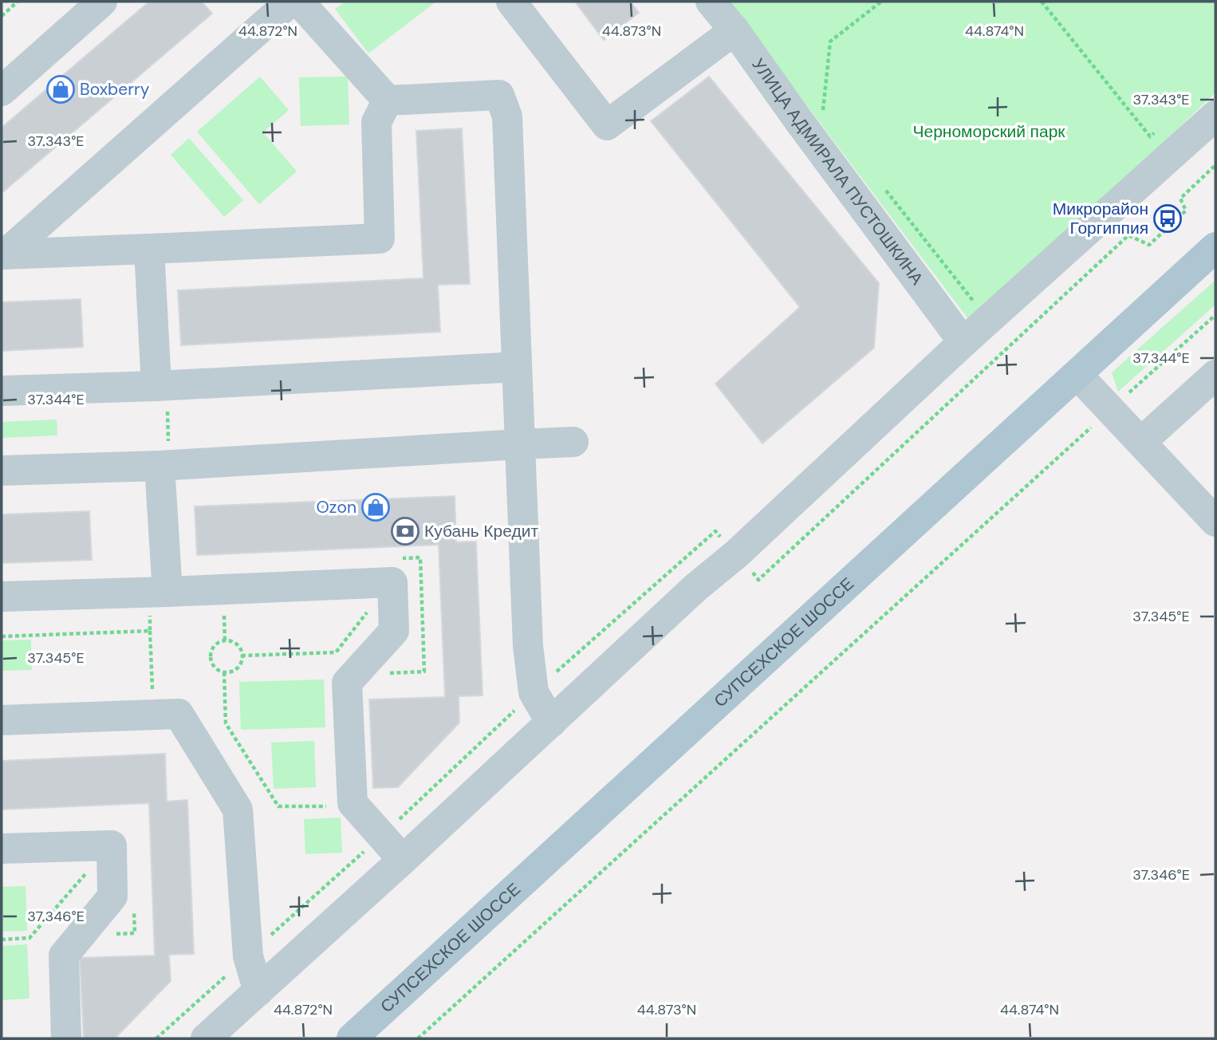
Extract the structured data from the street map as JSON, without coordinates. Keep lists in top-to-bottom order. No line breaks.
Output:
{"streets":{"main road":["СУПСЕХСКОЕ ШОССЕ"],"street":["УЛИЦА АДМИРАЛА ПУСТОШКИНА"]},"parks":["Черноморский парк"],"places":{"shop":["Boxberry","Ozon"],"bus stop":["Микрорайон Горгиппия"],"bank":["Кубань Кредит"]},"coordinates":["44.872°N","44.873°N","44.874°N","37.343°E","37.344°E","37.345°E","37.346°E"]}
